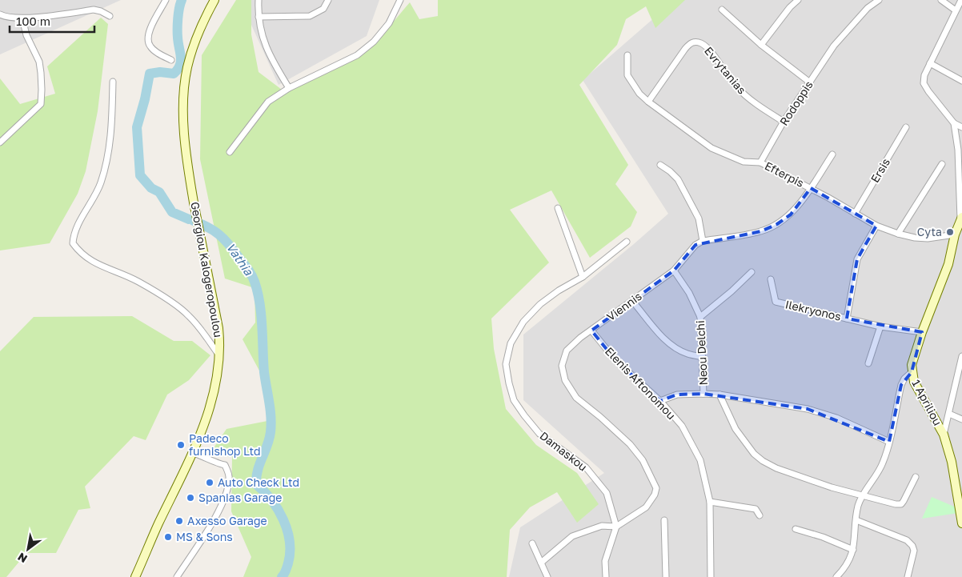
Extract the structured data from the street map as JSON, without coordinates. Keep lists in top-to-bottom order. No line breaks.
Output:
{"streets":{"street":["Evrytanias","Rodoppis","Ersis","Efterpis","Georgiou Kalogeropoulou","Viennis","Ilekryonos","Neou Delchi","Elenis Aftonomou","1 Apriliou","Damaskou"]},"crossings":[["Evrytanias","Rodoppis"],["Evrytanias","Efterpis"],["Rodoppis","Efterpis"],["Ersis","Efterpis"],["Efterpis","Ilekryonos"],["Efterpis","1 Apriliou"],["Viennis","Neou Delchi"],["Viennis","Elenis Aftonomou"],["Viennis","Damaskou"]],"water":["Vathia"],"places":["Cyta","Padeco furnishop Ltd","Auto Check Ltd","Spanias Garage","Axesso Garage","MS & Sons"],"scale_bar":"100 m","north":"bottom left"}
